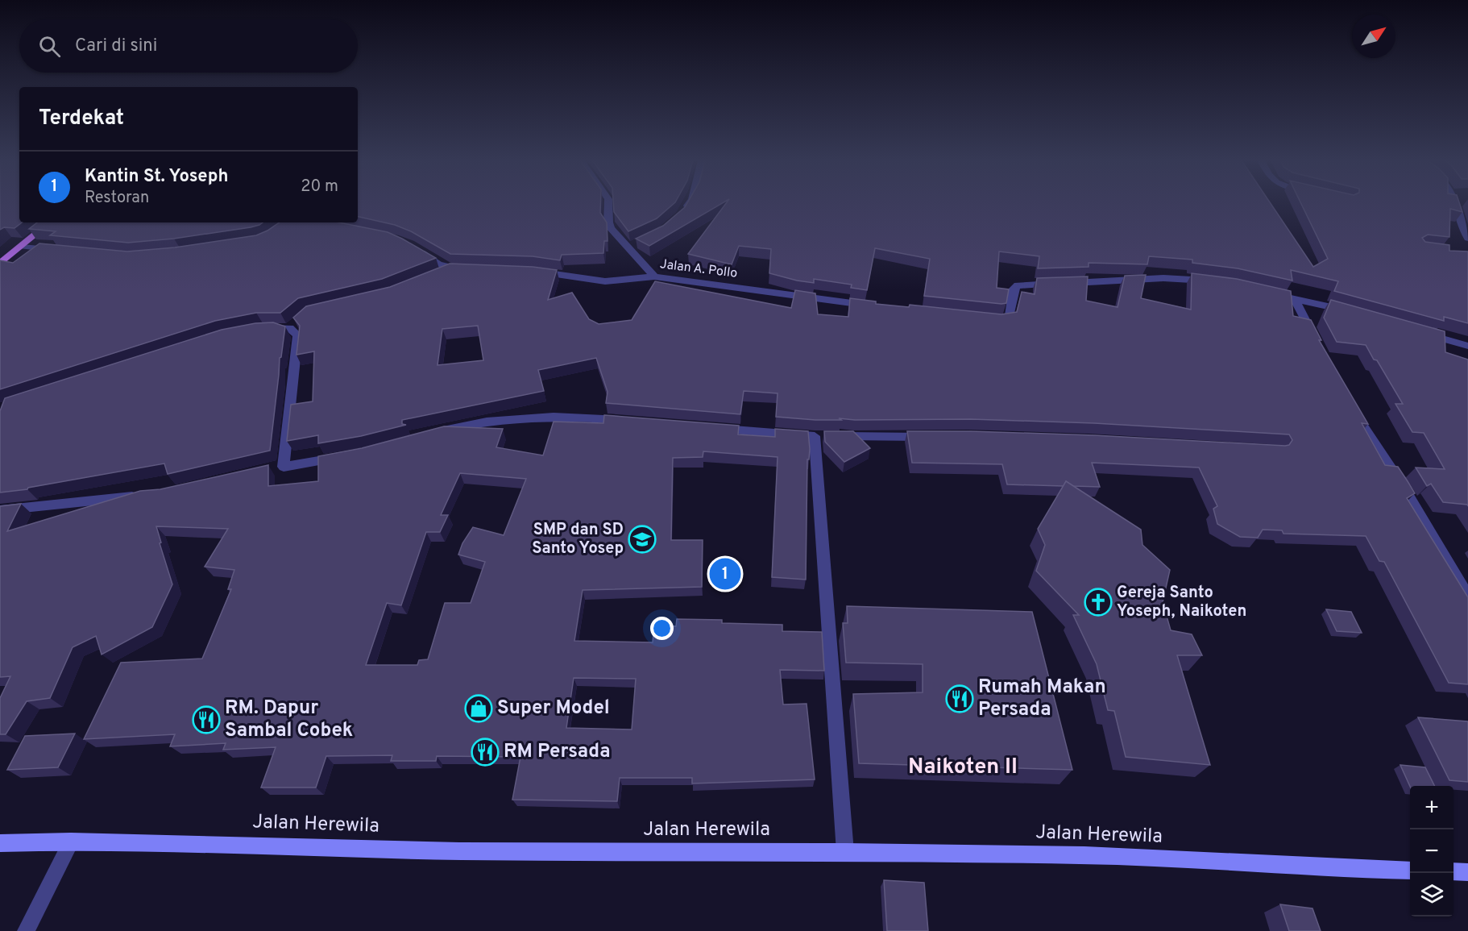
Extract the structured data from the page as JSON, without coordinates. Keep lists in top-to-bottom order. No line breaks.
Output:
{"streets":{"main road":["Jalan Herewila"],"street":["Jalan A. Pollo"]},"districts":["Naikoten II"],"places":{"school or university":["SMP dan SD Santo Yosep"],"church":["Gereja Santo Yoseph, Naikoten"],"restaurant":["Rumah Makan Persada","RM. Dapur Sambal Cobek","RM Persada"],"shop":["Super Model"]},"north":"top right","page":{"search":"Cari di sini","heading":"Terdekat","list":[{"mark":"1","name":"Kantin St. Yoseph","note":"Restoran","value":"20 m"}],"pins":"1","map_buttons":["+","−"]}}
